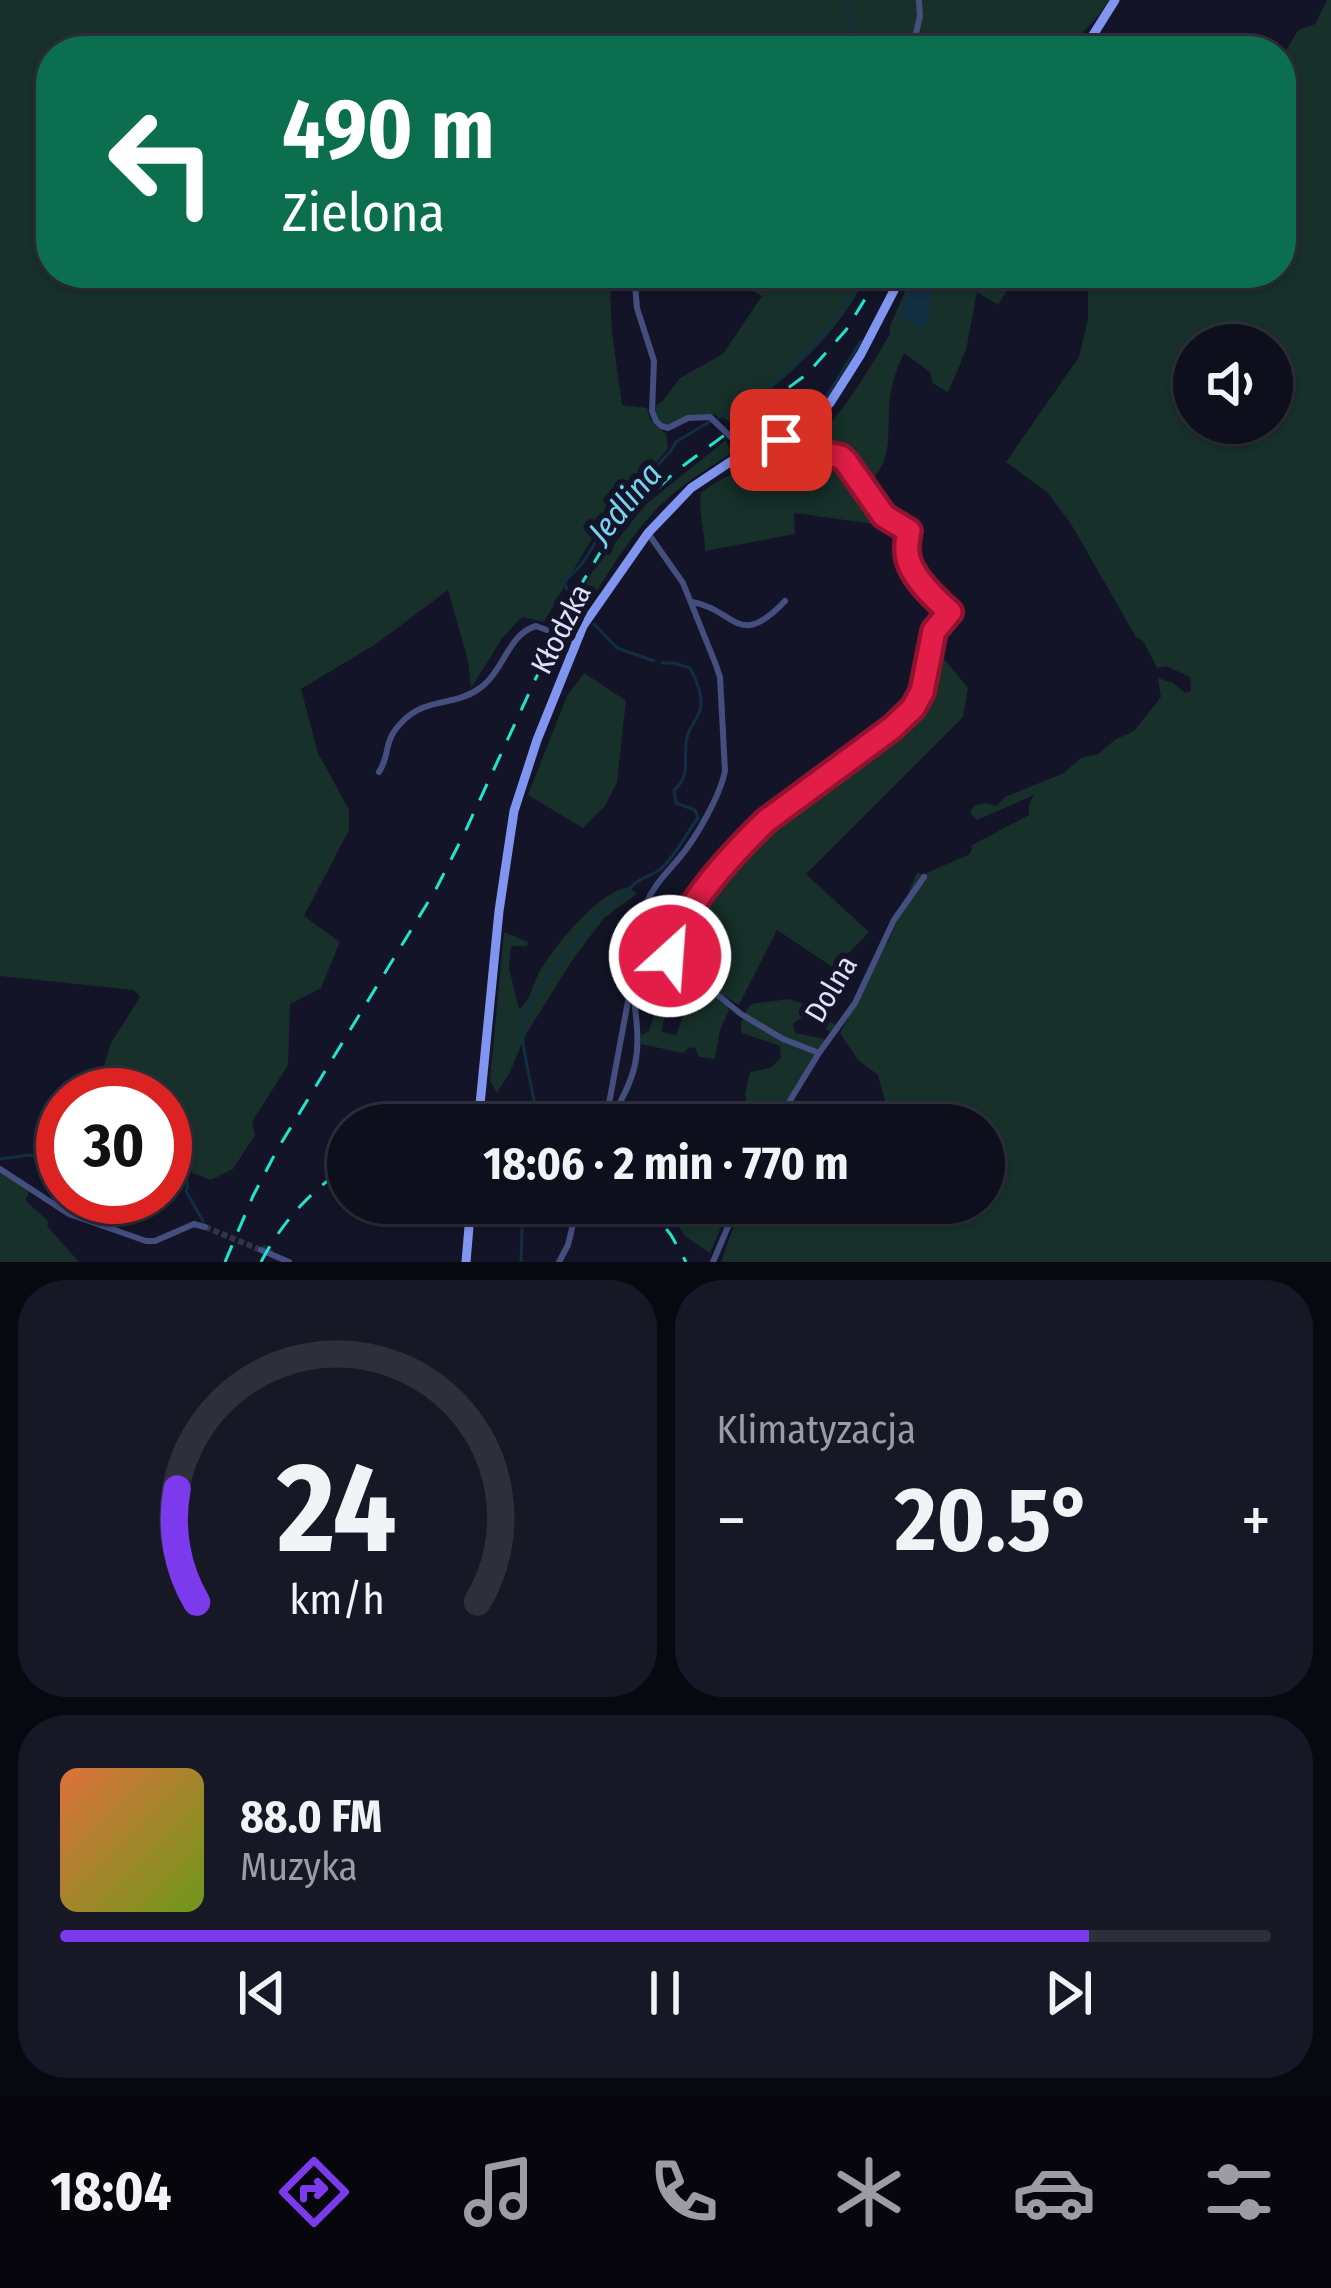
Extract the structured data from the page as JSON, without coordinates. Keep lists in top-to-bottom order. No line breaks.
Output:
{"streets":{"main road":["Kłodzka"],"street":["Dolna"]},"water":["Jedlina"],"page":{"turn":["490 m","Zielona"],"limit":"30","trip":"18:06 · 2 min · 770 m","tile":"Klimatyzacja","heat":["−","20.5°","+"],"song":["88.0 FM","Muzyka"],"tabs":"18:04","gauge":["24","km/h"]}}
